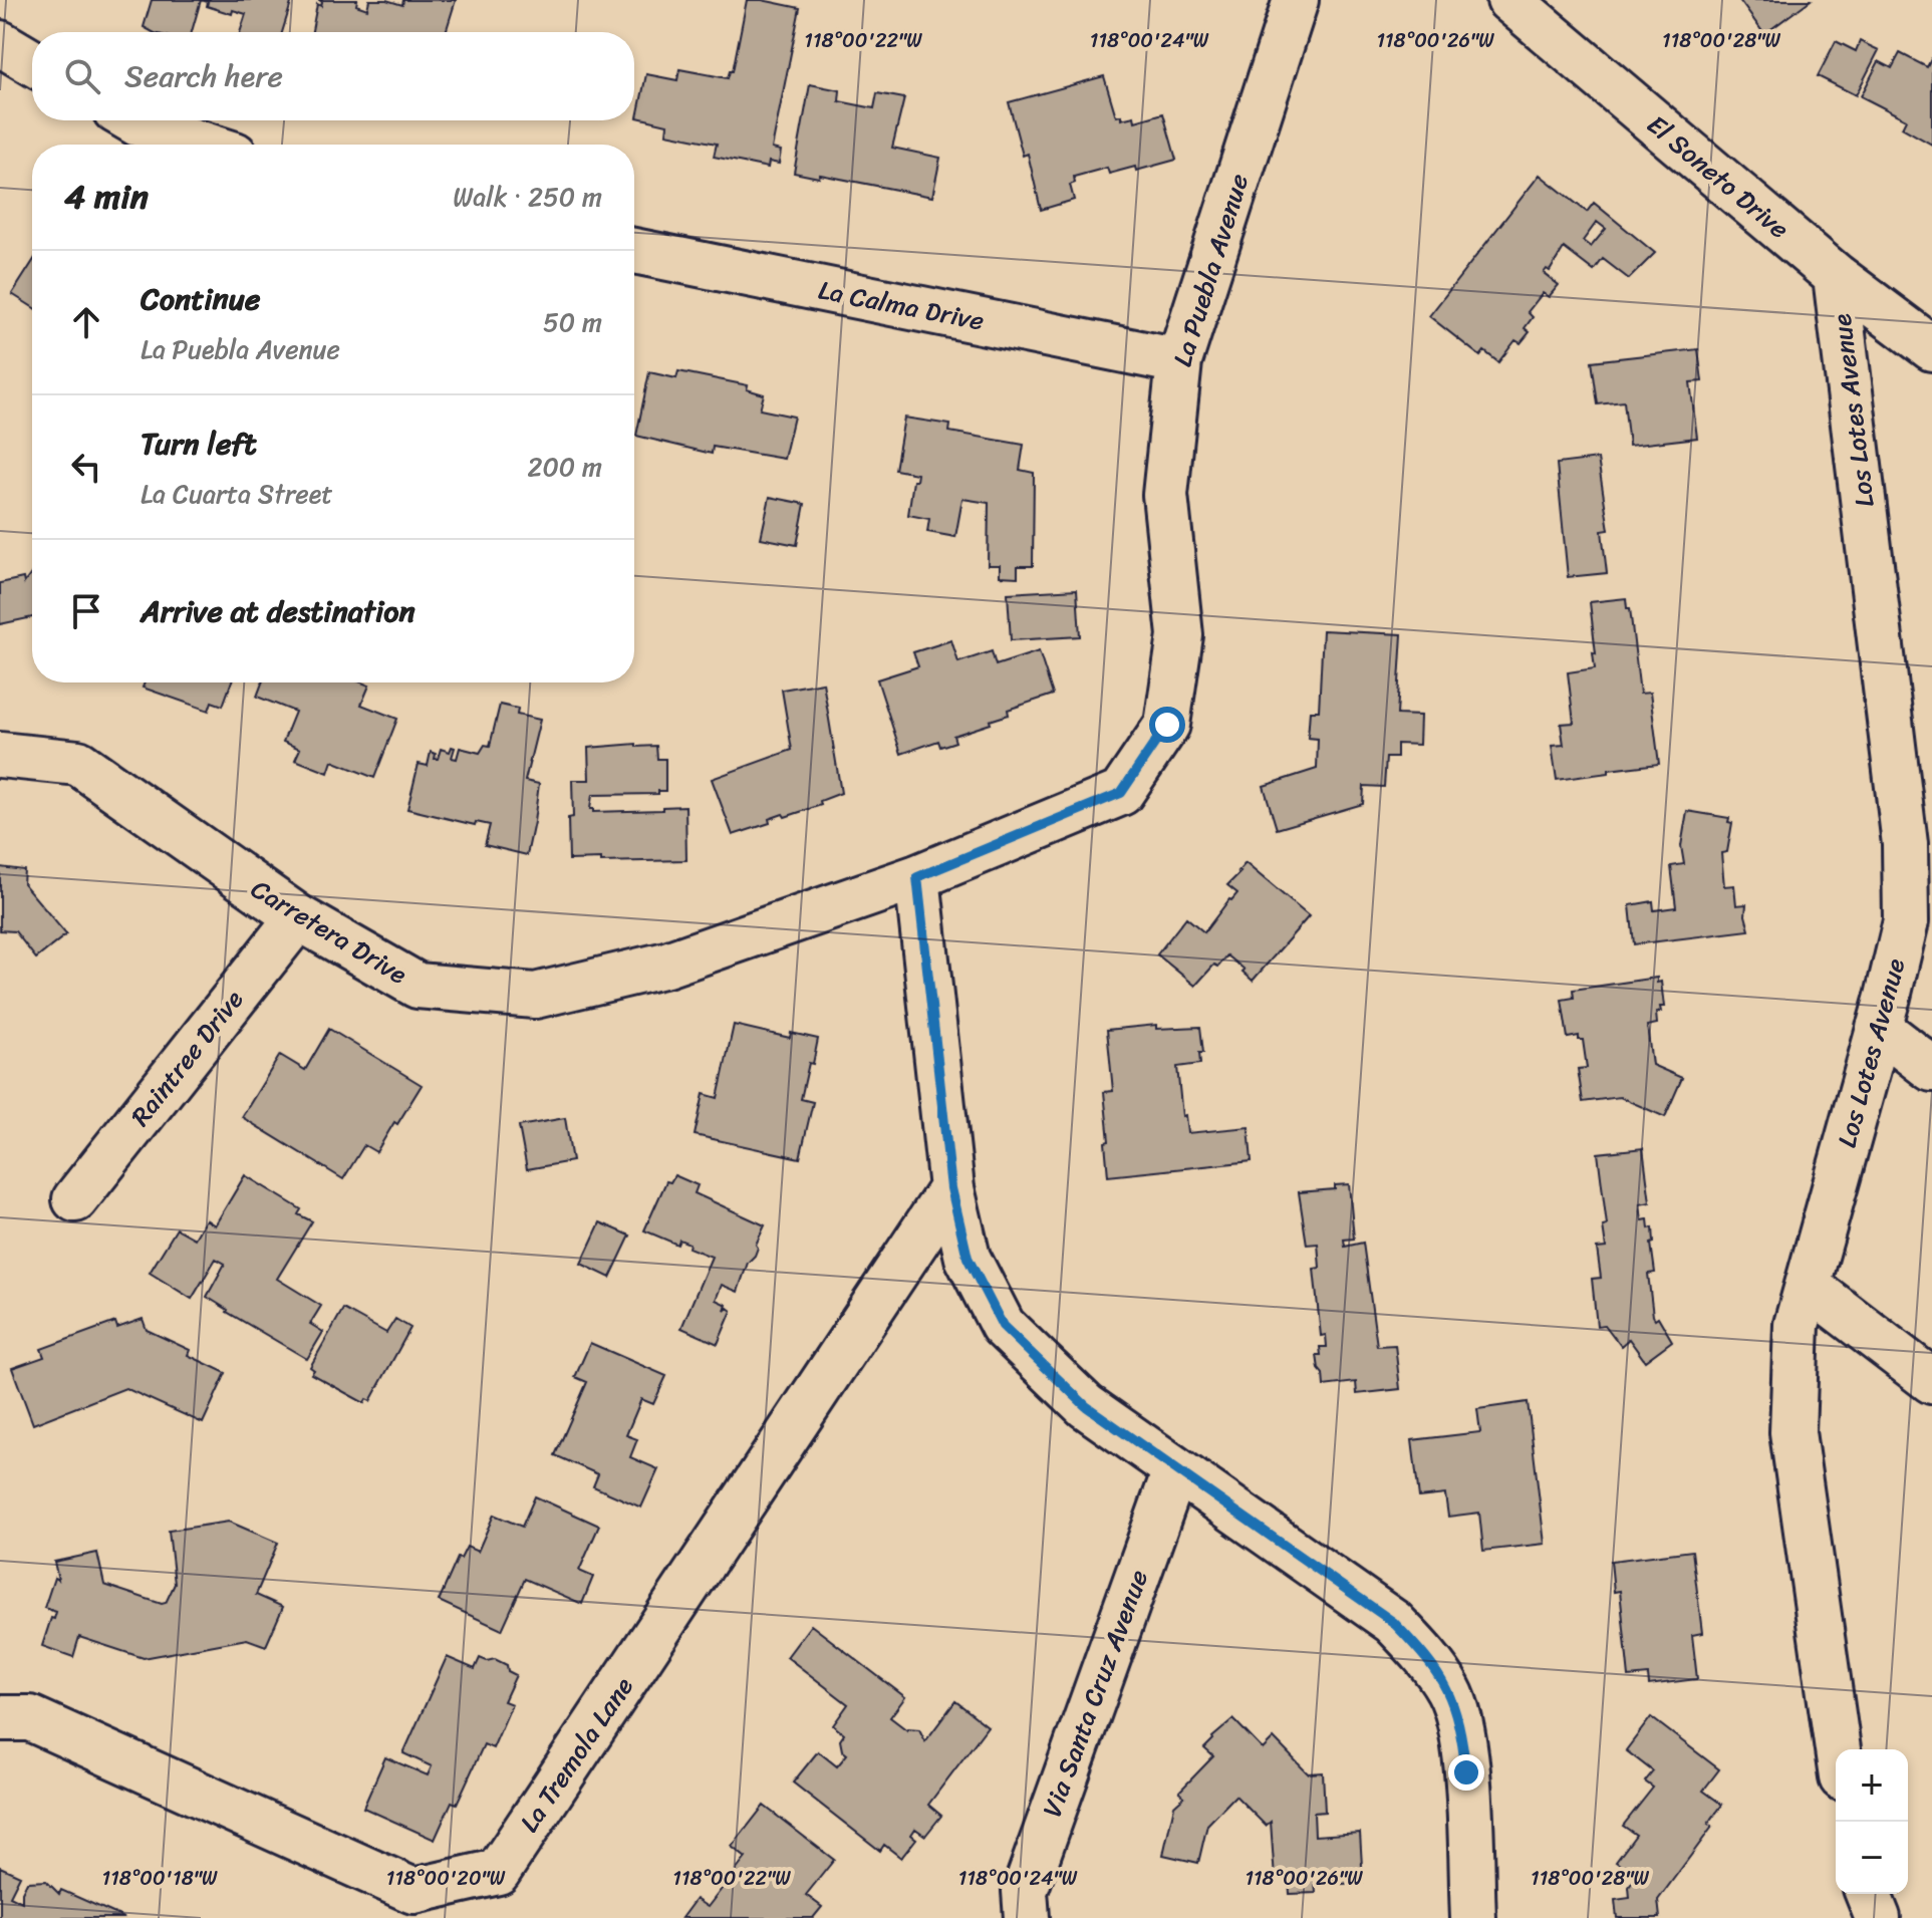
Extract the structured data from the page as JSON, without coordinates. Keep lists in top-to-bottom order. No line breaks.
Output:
{"streets":{"street":["El Soneto Drive","La Puebla Avenue","La Calma Drive","Los Lotes Avenue","Carretera Drive","Raintree Drive","Via Santa Cruz Avenue","La Tremola Lane"]},"crossings":[["El Soneto Drive","Los Lotes Avenue"],["La Puebla Avenue","La Calma Drive"],["La Puebla Avenue","Carretera Drive"],["Carretera Drive","Raintree Drive"]],"page":{"search":"Search here","heading":["4 min","Walk · 250 m"],"list":[["Continue","La Puebla Avenue","50 m"],["Turn left","La Cuarta Street","200 m"],"Arrive at destination"],"map_buttons":["+","−"]},"coordinates":["118°00'22\"W","118°00'24\"W","118°00'26\"W","118°00'28\"W","118°00'18\"W","118°00'20\"W"]}
